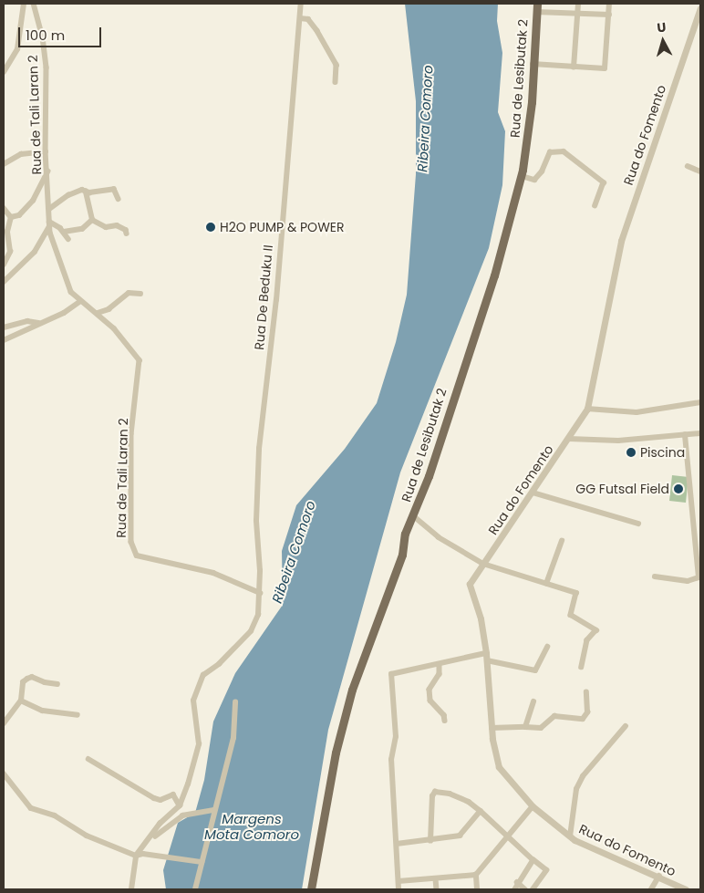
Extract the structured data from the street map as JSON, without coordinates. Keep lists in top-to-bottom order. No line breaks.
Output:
{"streets":{"main road":["Rua de Lesibutak 2"],"street":["Rua de Tali Laran 2","Rua do Fomento","Rua De Beduku II"]},"crossings":[["Rua de Tali Laran 2","Rua De Beduku II"]],"water":["Ribeira Comoro","Margens Mota Comoro"],"places":["H2O PUMP & POWER","Piscina","GG Futsal Field"],"scale_bar":"100 m","north":"top"}
